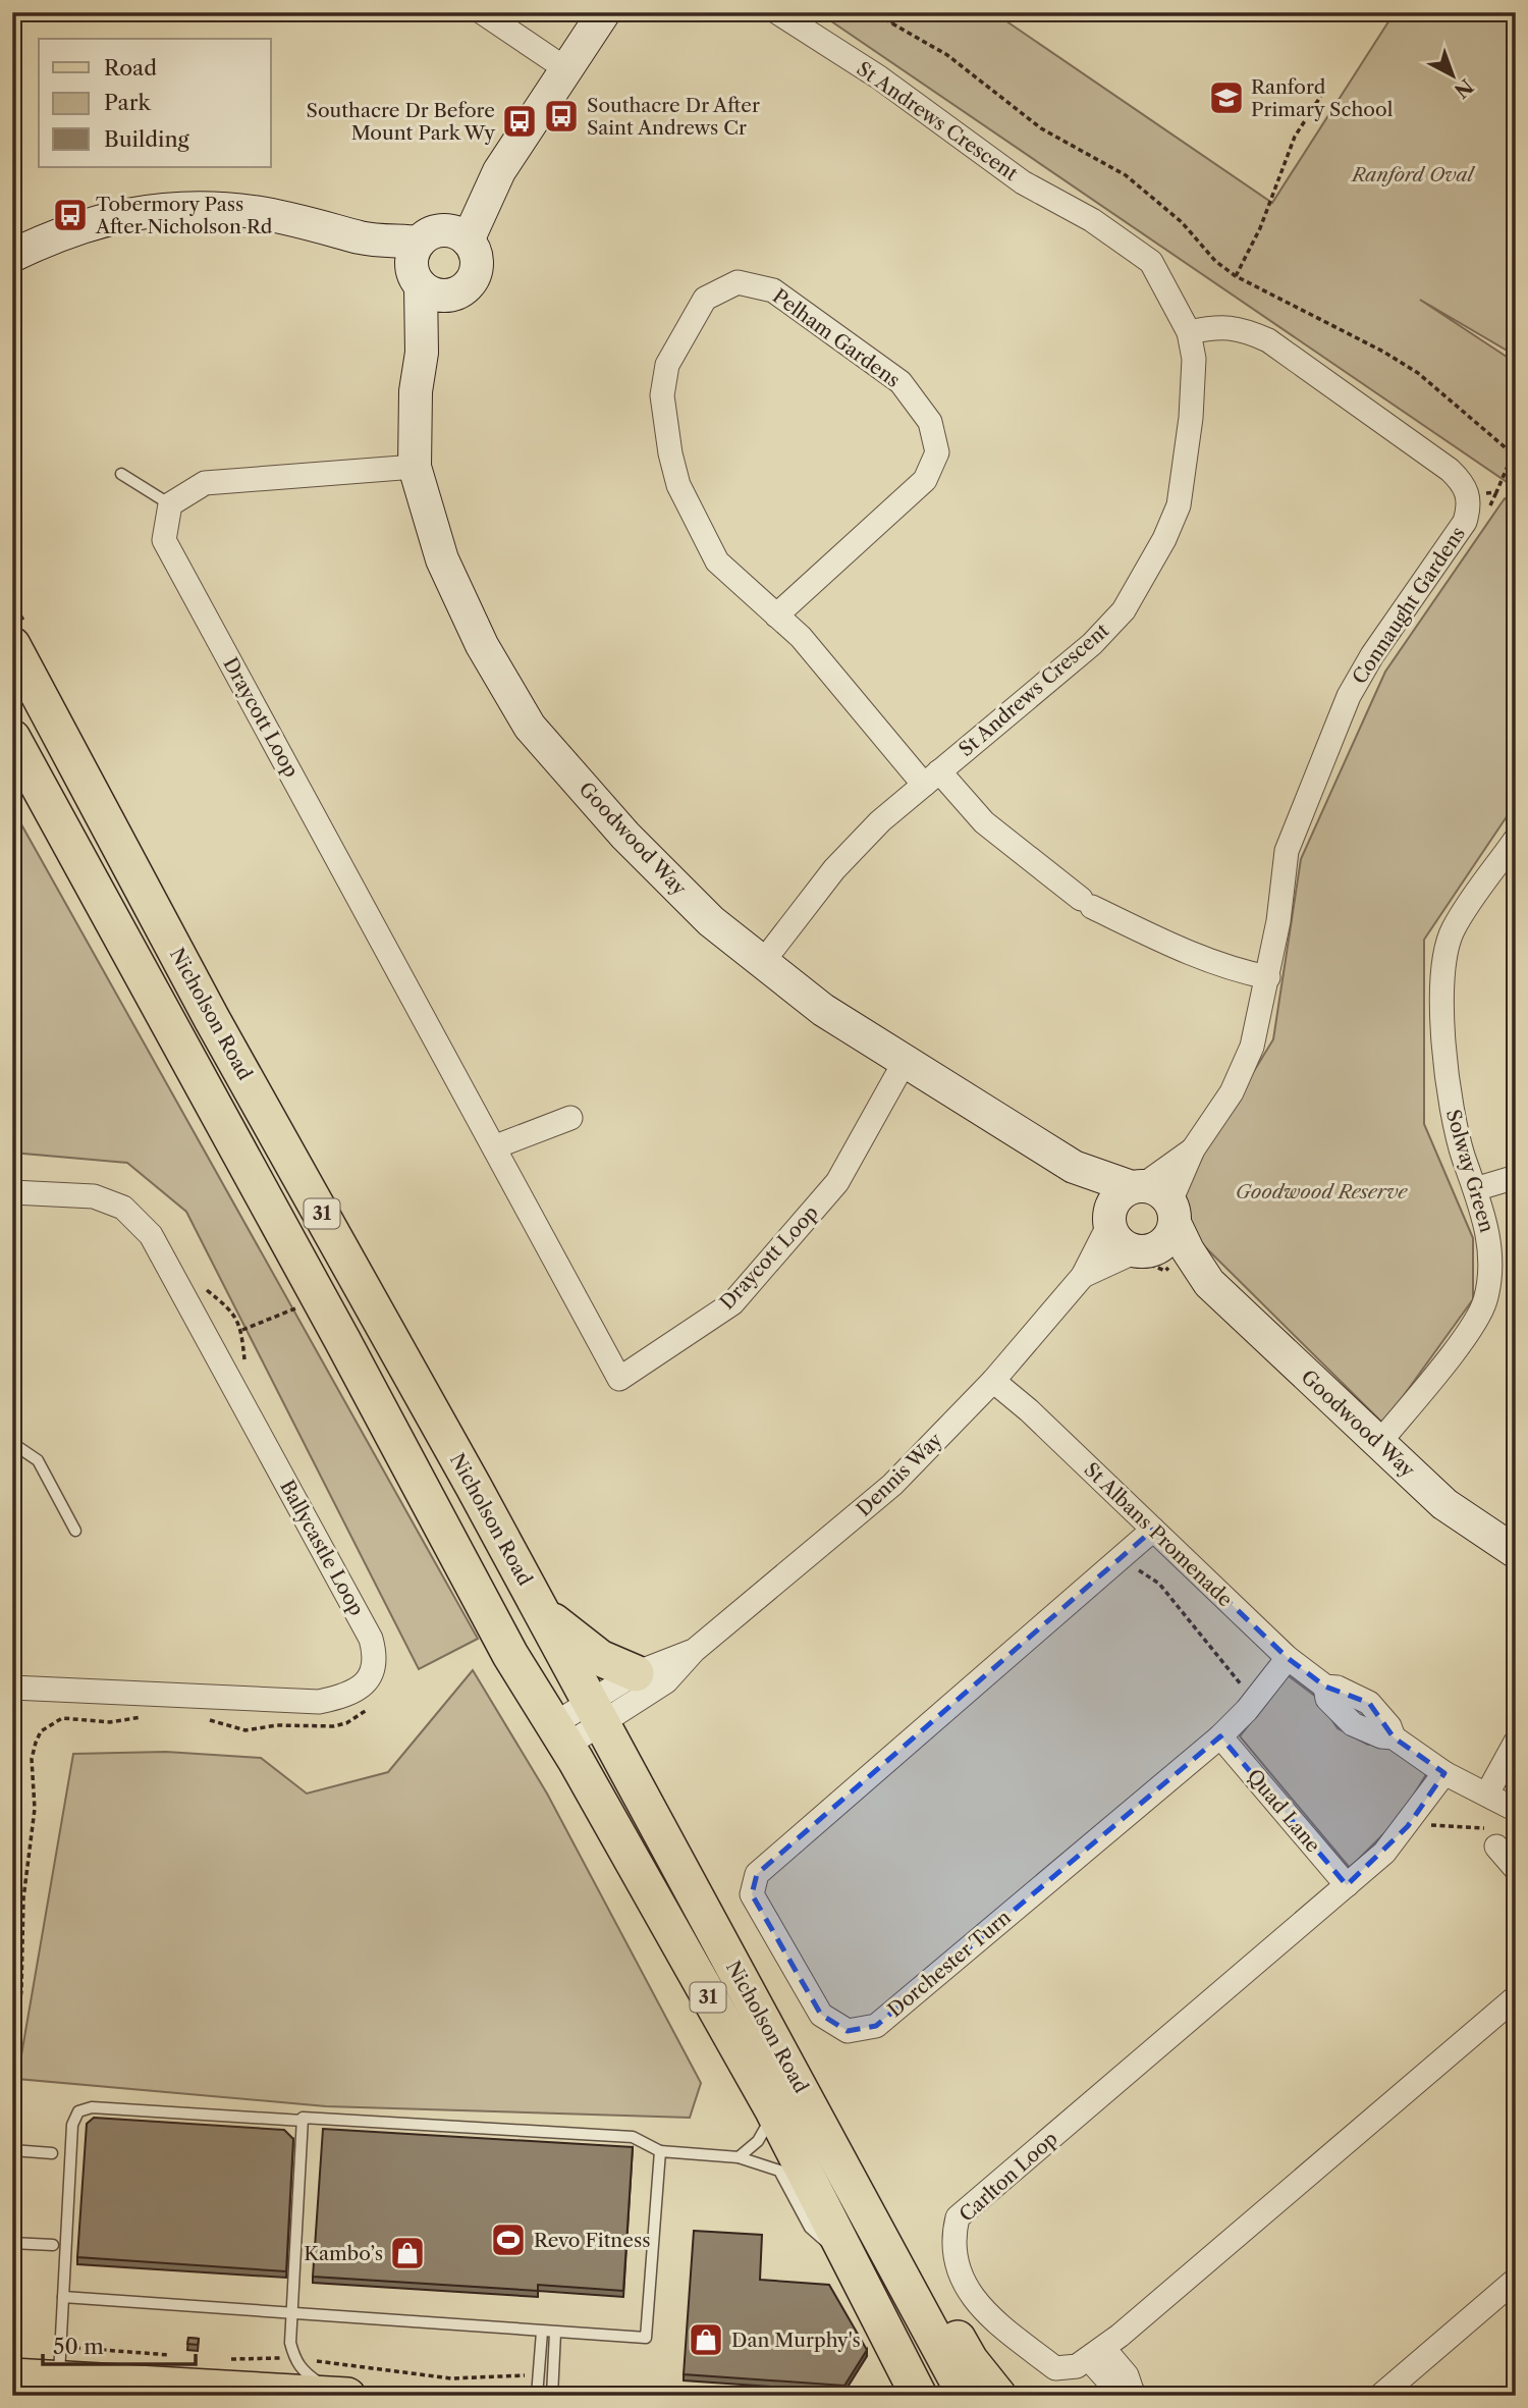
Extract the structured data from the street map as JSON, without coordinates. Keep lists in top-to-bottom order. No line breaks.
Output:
{"streets":{"main road":["Nicholson Road","31"],"street":["St Andrews Crescent","Pelham Gardens","Connaught Gardens","Draycott Loop","Goodwood Way","Solway Green","Dennis Way","St Albans Promenade","Ballycastle Loop","Quad Lane","Dorchester Turn","Carlton Loop"]},"crossings":[["St Andrews Crescent","Pelham Gardens"],["St Andrews Crescent","Goodwood Way"],["Pelham Gardens","Connaught Gardens"],["Connaught Gardens","Goodwood Way"],["Connaught Gardens","Dennis Way"],["Draycott Loop","Goodwood Way"],["Goodwood Way","Solway Green"],["Goodwood Way","Dennis Way"],["Nicholson Road","Dennis Way"],["Dennis Way","St Albans Promenade"],["St Albans Promenade","Dorchester Turn"],["St Albans Promenade","Carlton Loop"],["Quad Lane","Dorchester Turn"],["Quad Lane","Carlton Loop"]],"parks":["Ranford Oval","Goodwood Reserve"],"places":{"school or university":["Ranford Primary School"],"bus stop":["Southacre Dr After Saint Andrews Cr","Southacre Dr Before Mount Park Wy","Tobermory Pass After Nicholson Rd"],"sports":["Revo Fitness"],"shop":["Kambo’s","Dan Murphy's"]},"legend":["Road","Park","Building"],"scale_bar":"50 m","north":"bottom right"}
